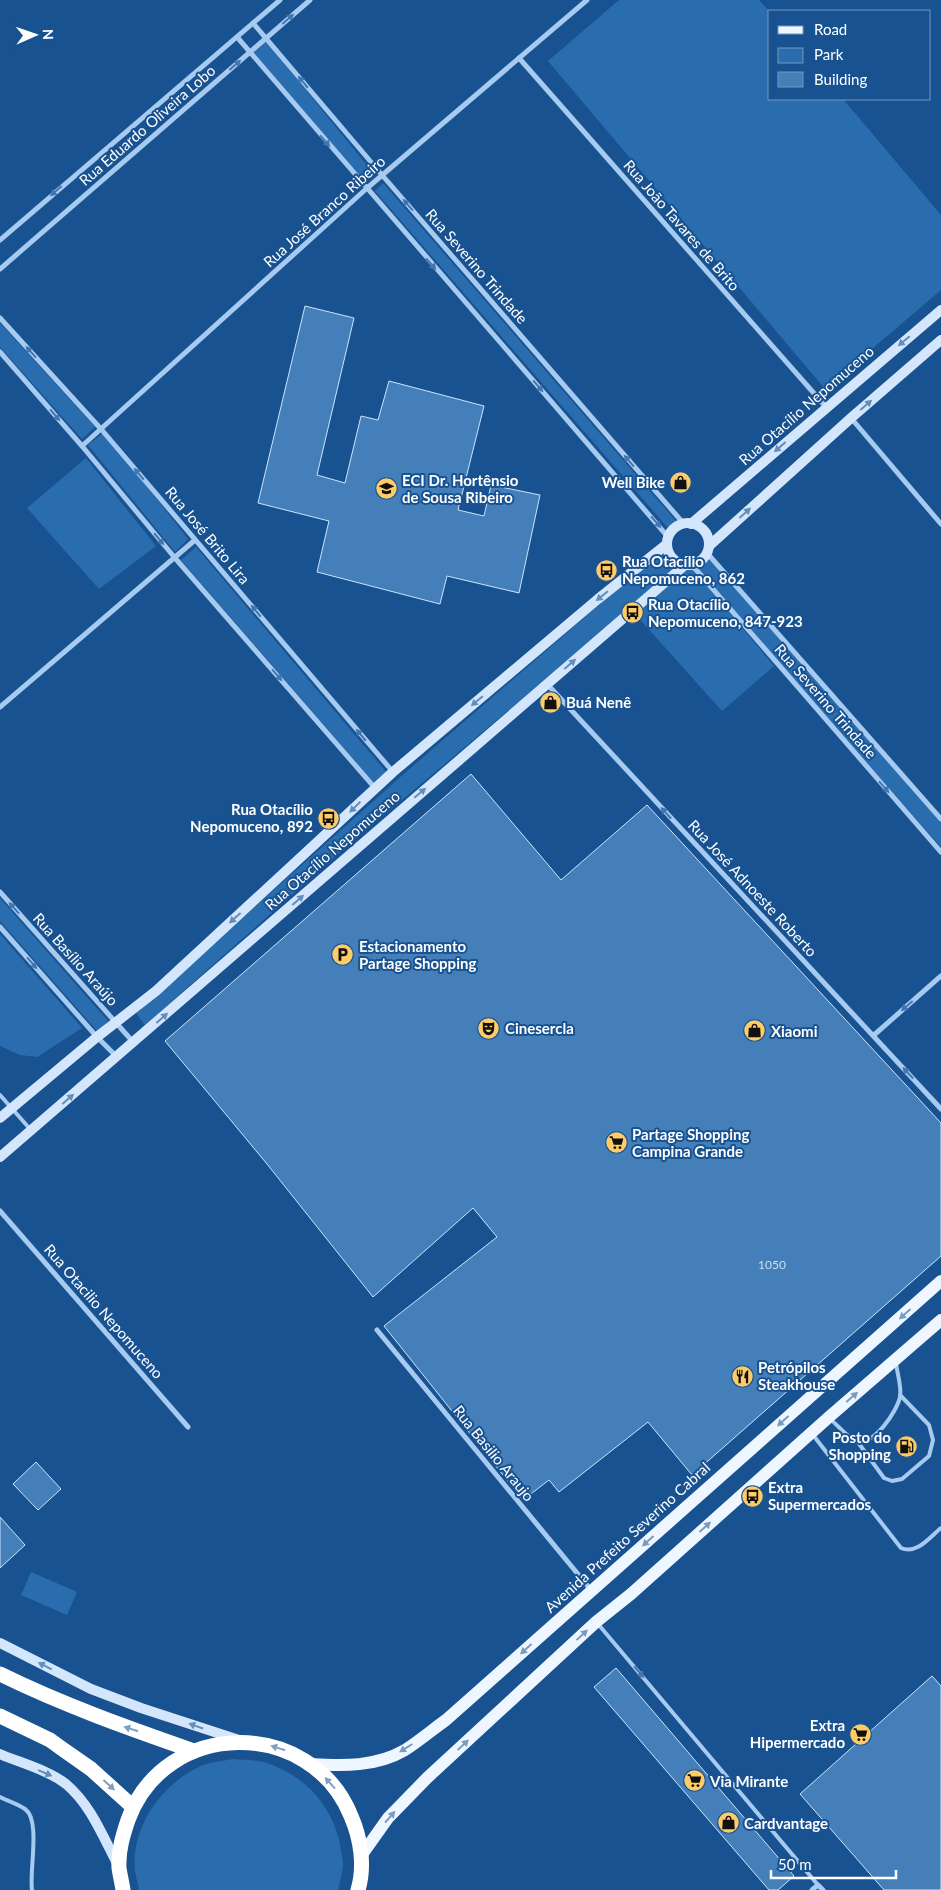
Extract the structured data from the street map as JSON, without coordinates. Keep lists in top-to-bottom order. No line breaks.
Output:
{"streets":{"main road":["Avenida Prefeito Severino Cabral"],"street":["Rua Eduardo Oliveira Lobo","Rua José Branco Ribeiro","Rua João Tavares de Brito","Rua Severino Trindade","Rua Otacílio Nepomuceno","Rua José Brito Lira","Rua José Adnoeste Roberto","Rua Basílio Araújo","Rua Otacilio Nepomuceno","Rua Basilio Araujo"]},"crossings":[["Rua Eduardo Oliveira Lobo","Rua Severino Trindade"],["Rua José Branco Ribeiro","Rua João Tavares de Brito"],["Rua José Branco Ribeiro","Rua Severino Trindade"],["Rua José Branco Ribeiro","Rua José Brito Lira"],["Rua João Tavares de Brito","Rua Otacílio Nepomuceno"],["Rua Severino Trindade","Rua Otacílio Nepomuceno"],["Rua Otacílio Nepomuceno","Rua José Brito Lira"],["Rua Otacílio Nepomuceno","Rua José Adnoeste Roberto"],["Rua Otacílio Nepomuceno","Rua Basílio Araújo"],["Rua Basilio Araujo","Avenida Prefeito Severino Cabral"]],"one_way":["Rua José Adnoeste Roberto"],"places":{"shop":["Well Bike","Buá Nenê","Xiaomi","Cardvantage"],"school or university":["ECI Dr. Hortênsio de Sousa Ribeiro"],"bus stop":["Rua Otacílio Nepomuceno, 862","Rua Otacílio Nepomuceno, 847-923","Rua Otacílio Nepomuceno, 892","Extra Supermercados"],"parking":["Estacionamento Partage Shopping"],"theatre":["Cinesercla"],"supermarket":["Partage Shopping Campina Grande","Extra Hipermercado","Via Mirante"],"restaurant":["Petrópilos Steakhouse"],"fuel station":["Posto do Shopping"]},"house_numbers":["1050"],"legend":["Road","Park","Building"],"scale_bar":"50 m","north":"right"}
